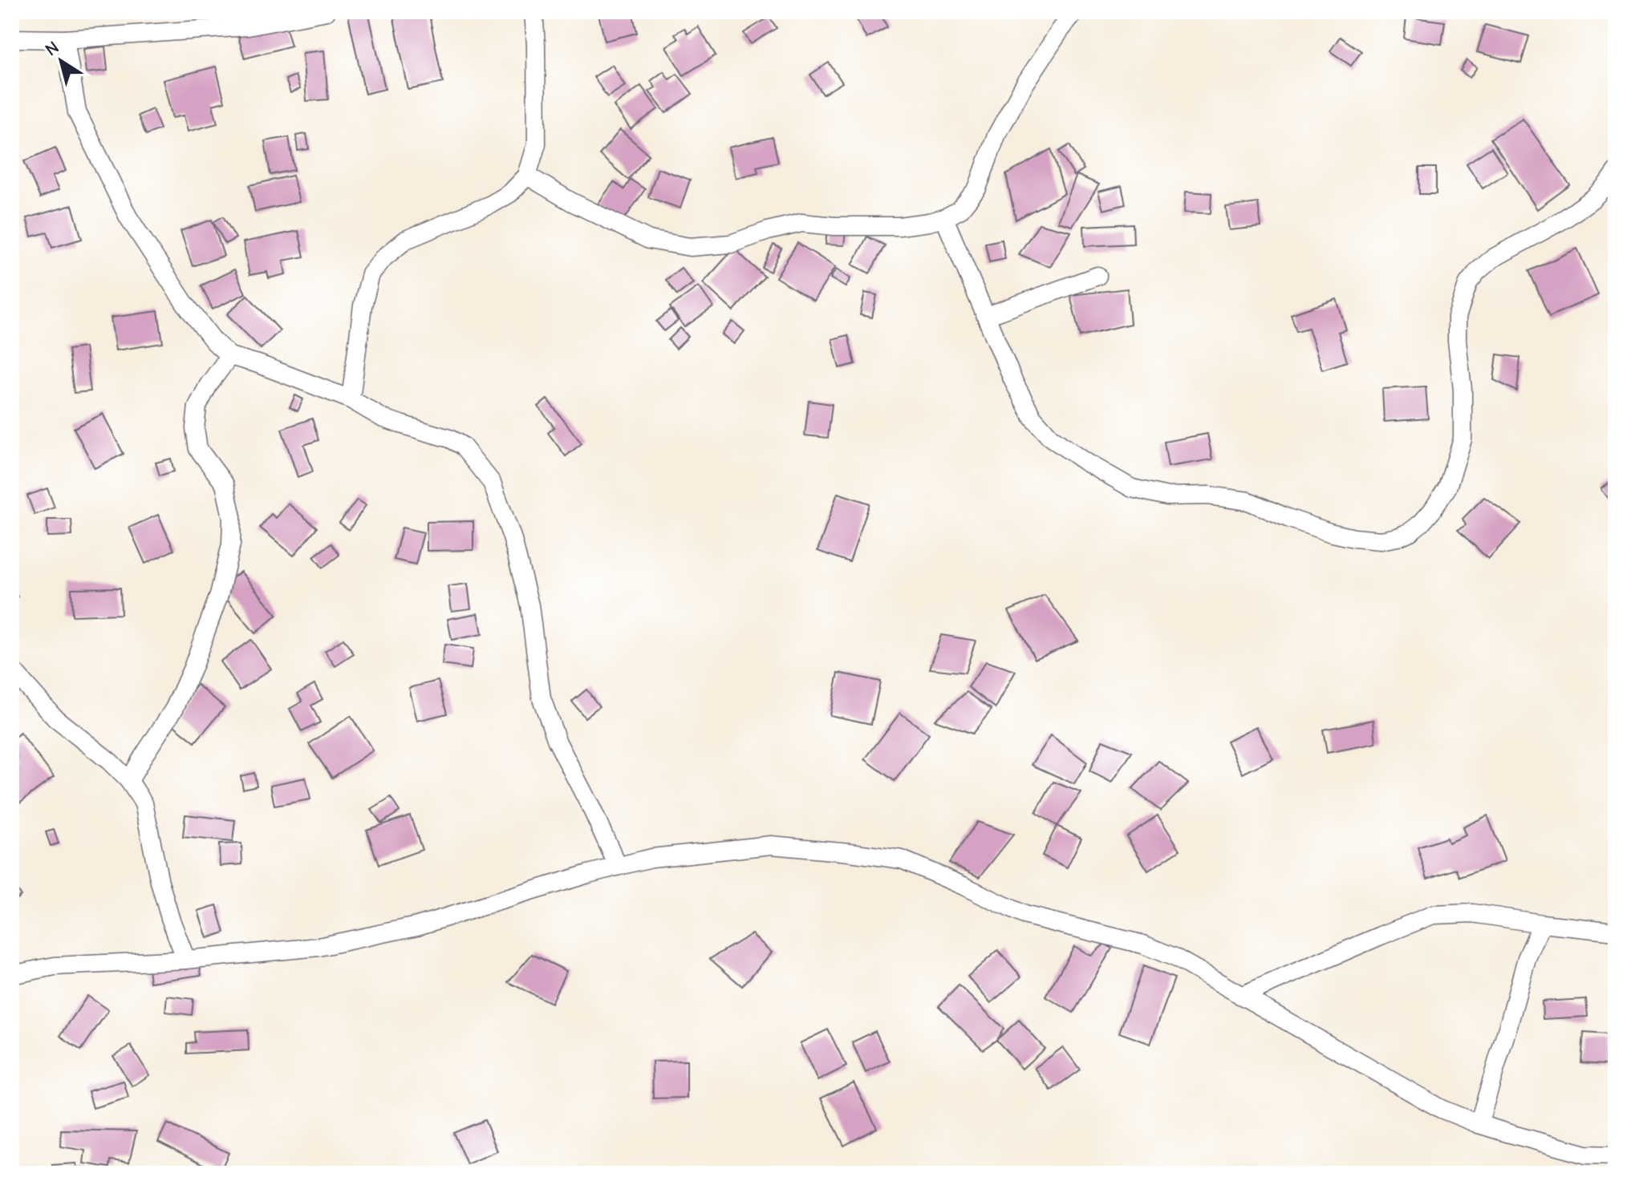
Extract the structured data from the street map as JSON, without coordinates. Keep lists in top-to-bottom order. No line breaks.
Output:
{"north":"top left"}
